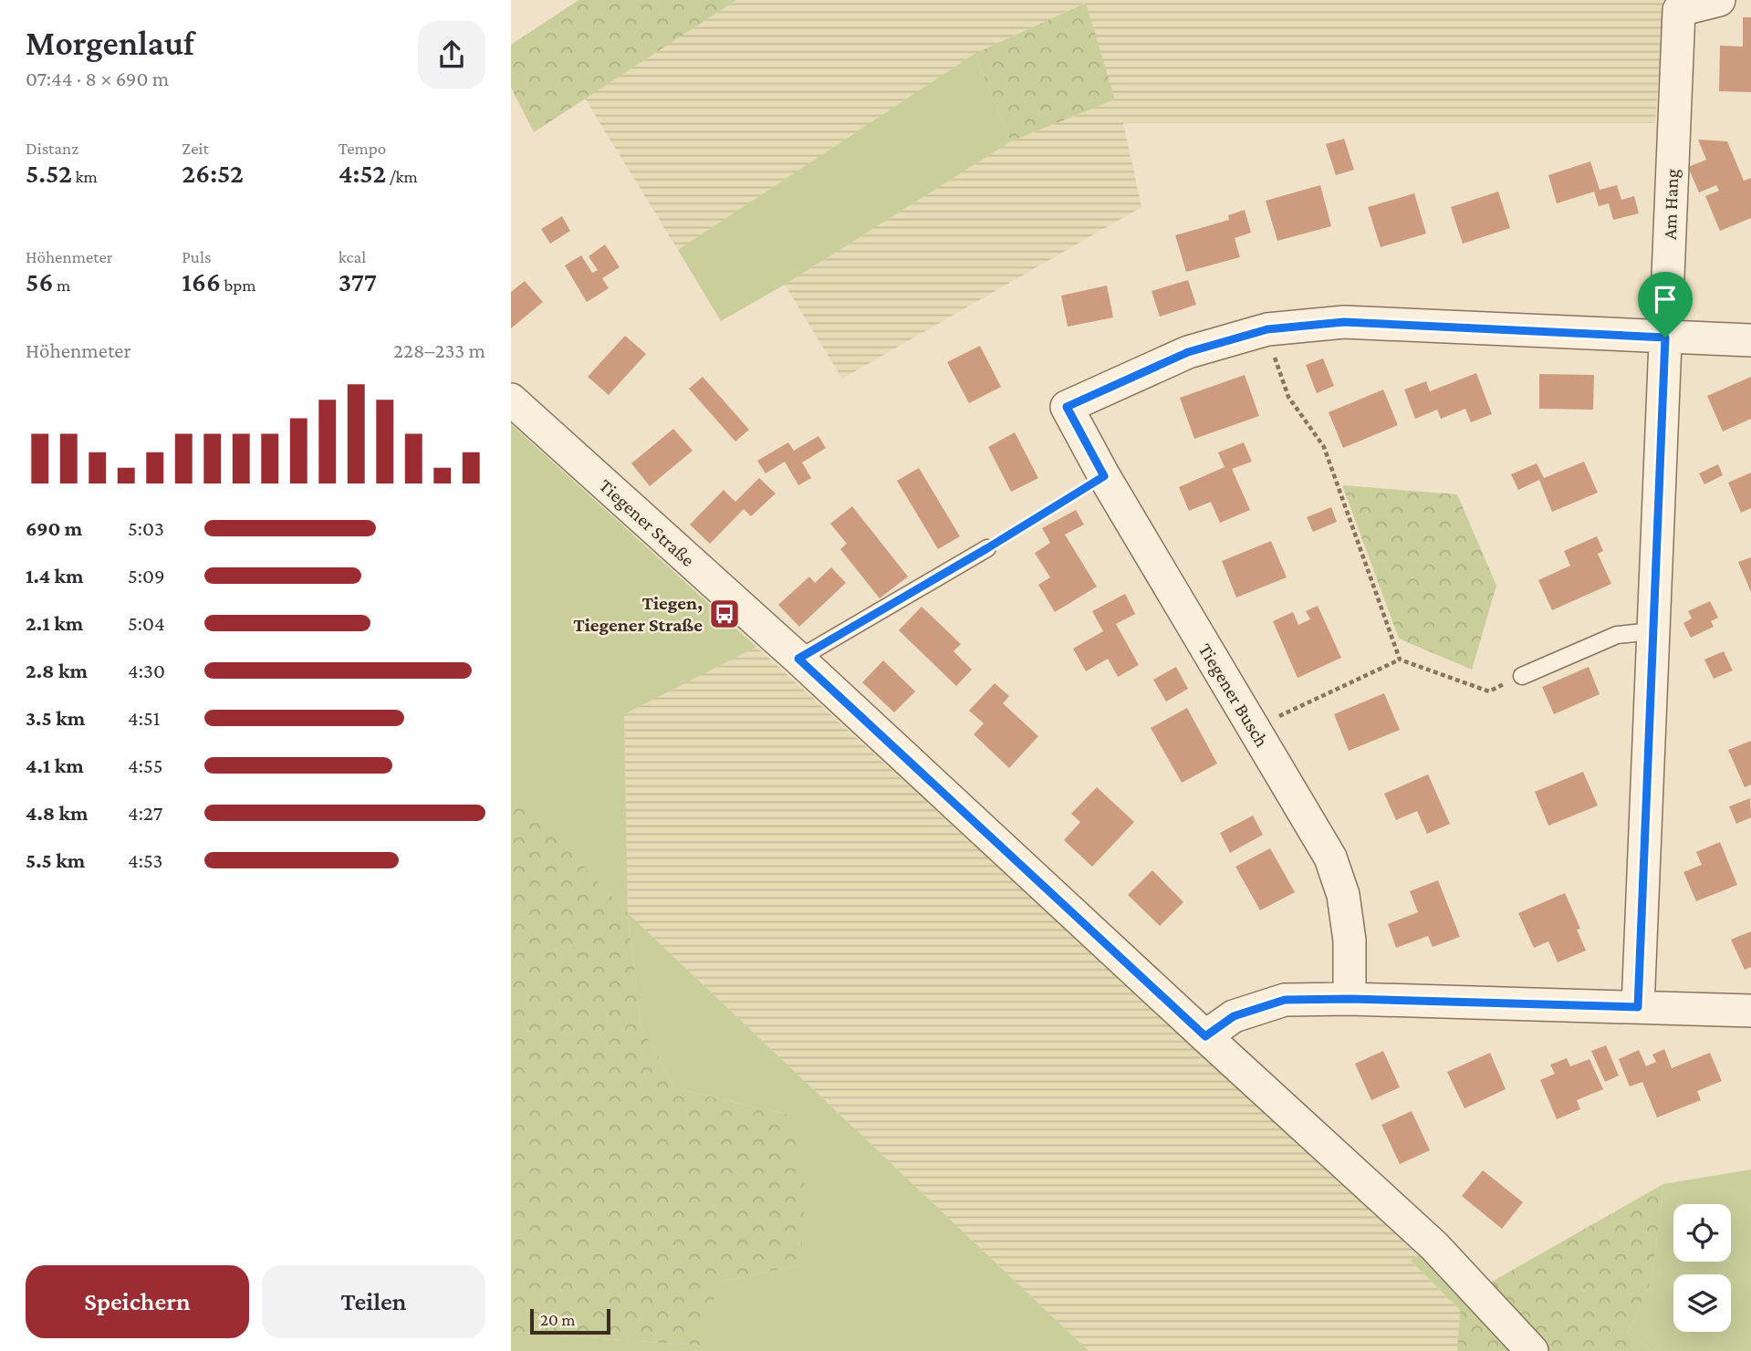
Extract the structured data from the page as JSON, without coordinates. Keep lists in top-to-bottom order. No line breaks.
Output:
{"streets":{"street":["Am Hang","Tiegener Straße","Tiegener Busch"]},"places":{"bus stop":["Tiegen, Tiegener Straße"]},"scale_bar":"20 m","page":{"heading":["Morgenlauf","07:44 · 8 × 690 m"],"stats":[["Distanz","5.52 km"],["Zeit","26:52"],["Tempo","4:52 /km"],["Höhenmeter","56 m"],["Puls","166 bpm"],["kcal","377"]],"chart":["Höhenmeter","228–233 m"],"list":[{"name":"690 m","note":"5:03"},{"name":"1.4 km","note":"5:09"},{"name":"2.1 km","note":"5:04"},{"name":"2.8 km","note":"4:30"},{"name":"3.5 km","note":"4:51"},{"name":"4.1 km","note":"4:55"},{"name":"4.8 km","note":"4:27"},{"name":"5.5 km","note":"4:53"}],"buttons":["Speichern","Teilen"],"scale":"20 m"}}
